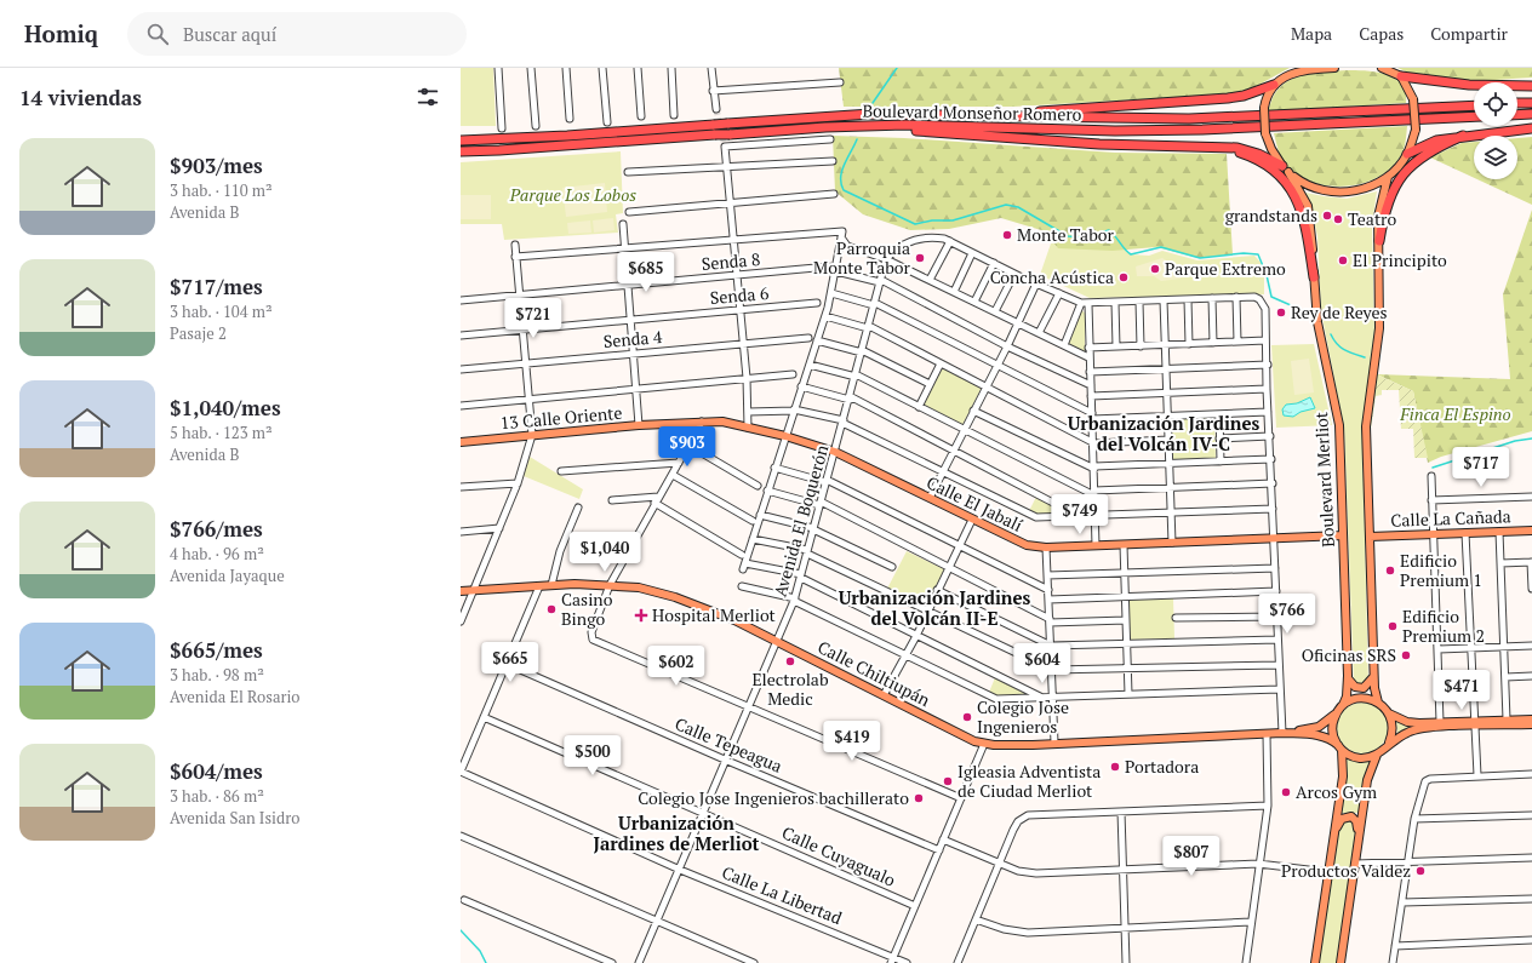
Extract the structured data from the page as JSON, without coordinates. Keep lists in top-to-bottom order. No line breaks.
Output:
{"streets":{"highway":["Boulevard Monseñor Romero"],"main road":["13 Calle Oriente","Boulevard Merliot","Calle El Jabalí","Calle La Cañada","Calle Chiltiupán"],"street":["Senda 8","Senda 6","Senda 4","Avenida El Boquerón","Calle Tepeagua","Calle Cuyagualo","Calle La Libertad"]},"crossings":[["13 Calle Oriente","Calle El Jabalí"],["13 Calle Oriente","Avenida El Boquerón"],["Boulevard Merliot","Calle El Jabalí"],["Boulevard Merliot","Calle Chiltiupán"],["Calle El Jabalí","Avenida El Boquerón"],["Avenida El Boquerón","Calle Chiltiupán"],["Avenida El Boquerón","Calle Tepeagua"],["Avenida El Boquerón","Calle Cuyagualo"],["Avenida El Boquerón","Calle La Libertad"]],"districts":["Urbanización Jardines del Volcán IV-C","Urbanización Jardines del Volcán II-E","Urbanización Jardines de Merliot"],"parks":["Parque Los Lobos","Finca El Espino"],"places":{"other":["grandstands","Teatro","Monte Tabor","Parroquia Monte Tabor","El Principito","Parque Extremo","Concha Acústica","Rey de Reyes","Edificio Premium 1","Casino Bingo","Edificio Premium 2","Oficinas SRS","Electrolab Medic","Colegio Jose Ingenieros","Portadora","Igleasia Adventista de Ciudad Merliot","Arcos Gym","Colegio Jose Ingenieros bachillerato","Productos Valdez"],"health":["Hospital Merliot"]},"page":{"header":"Homiq","search":"Buscar aquí","nav":["Mapa","Capas","Compartir"],"heading":"14 viviendas","list":[{"name":"$903/mes","note":"3 hab. · 110 m² · Avenida B"},{"name":"$717/mes","note":"3 hab. · 104 m² · Pasaje 2"},{"name":"$1,040/mes","note":"5 hab. · 123 m² · Avenida B"},{"name":"$766/mes","note":"4 hab. · 96 m² · Avenida Jayaque"},{"name":"$665/mes","note":"3 hab. · 98 m² · Avenida El Rosario"},{"name":"$604/mes","note":"3 hab. · 86 m² · Avenida San Isidro"}],"price":["$685","$721","$903","$717","$749","$1,040","$766","$665","$604","$602","$471","$419","$500","$807"]}}
